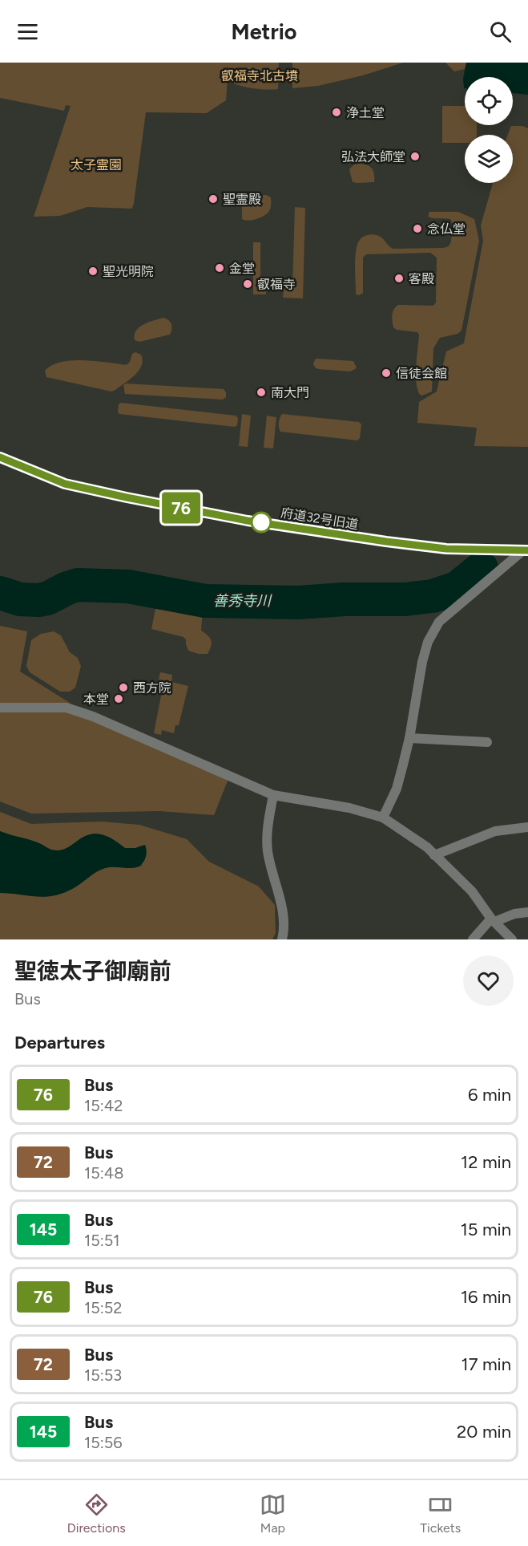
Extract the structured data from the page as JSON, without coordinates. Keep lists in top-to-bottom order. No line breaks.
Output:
{"streets":{"street":["府道32号旧道"]},"water":["善秀寺川"],"parks":["叡福寺北古墳","太子霊園"],"places":["浄土堂","弘法大師堂","聖霊殿","念仏堂","金堂","聖光明院","客殿","叡福寺","信徒会館","南大門","西方院","本堂"],"lines":["bus line 76"],"page":{"header":"Metrio","on_map":"76","heading":[["聖徳太子御廟前","Bus"],"Departures"],"list":[{"mark":"76","name":"Bus","note":"15:42","value":"6 min"},{"mark":"72","name":"Bus","note":"15:48","value":"12 min"},{"mark":"145","name":"Bus","note":"15:51","value":"15 min"},{"mark":"76","name":"Bus","note":"15:52","value":"16 min"},{"mark":"72","name":"Bus","note":"15:53","value":"17 min"},{"mark":"145","name":"Bus","note":"15:56","value":"20 min"}],"tabs":["Directions","Map","Tickets"]}}
